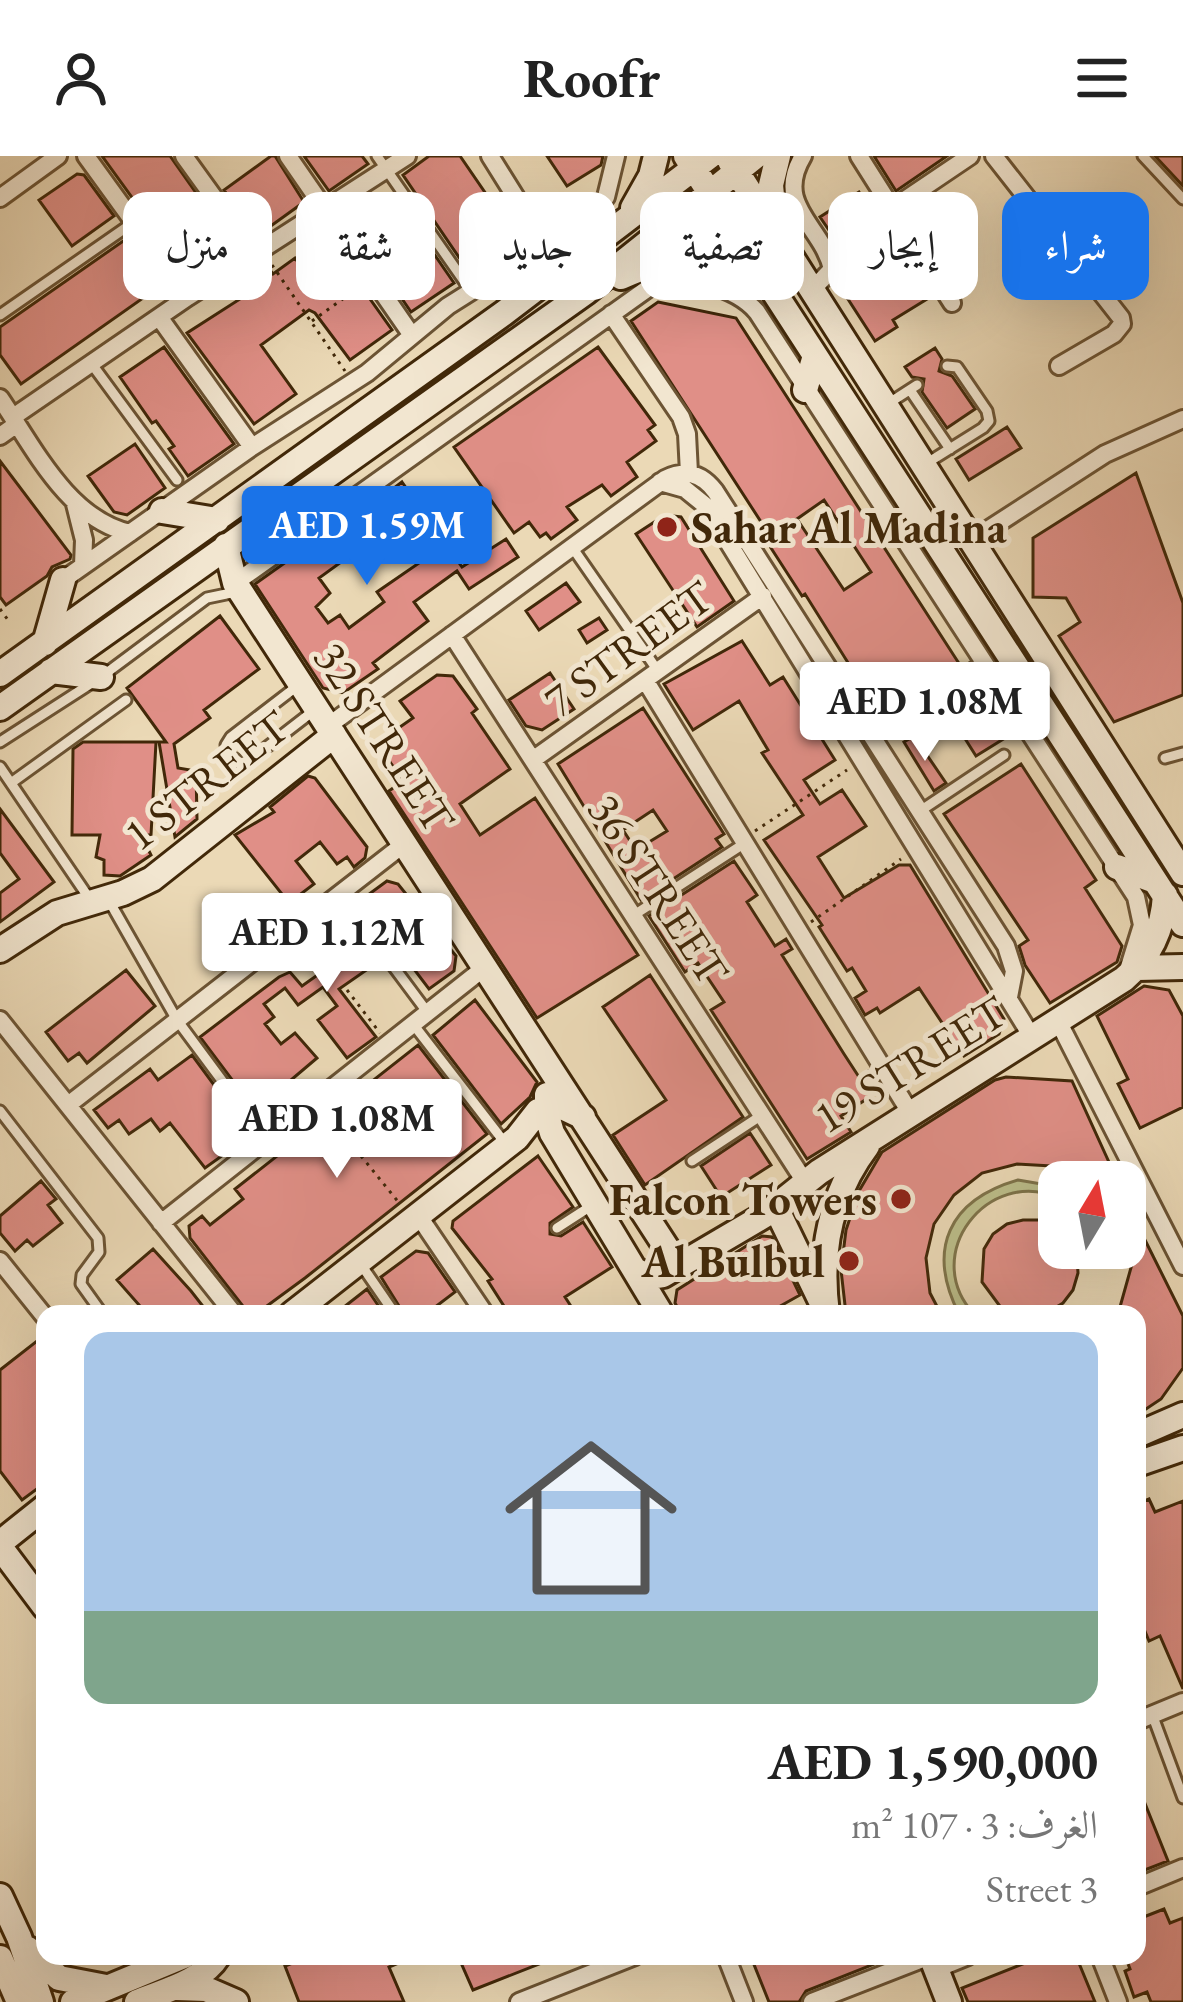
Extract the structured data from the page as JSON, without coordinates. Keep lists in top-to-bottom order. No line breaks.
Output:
{"streets":{"main road":["32 STREET","1 STREET","19 STREET"],"street":["7 STREET","36 STREET"]},"crossings":[["7 STREET","36 STREET"],["32 STREET","1 STREET"],["32 STREET","19 STREET"],["36 STREET","19 STREET"]],"places":["Sahar Al Madina","Falcon Towers","Al Bulbul"],"north":"top","page":{"header":"Roofr","chip":["شراء","إيجار","تصفية","جديد","شقة","منزل"],"price":["AED 1.59M","AED 1.08M","AED 1.12M","AED 1.08M"],"list":[{"name":"AED 1,590,000","note":"الغرف: 3 · 107 m² · 3 Street"}]}}
